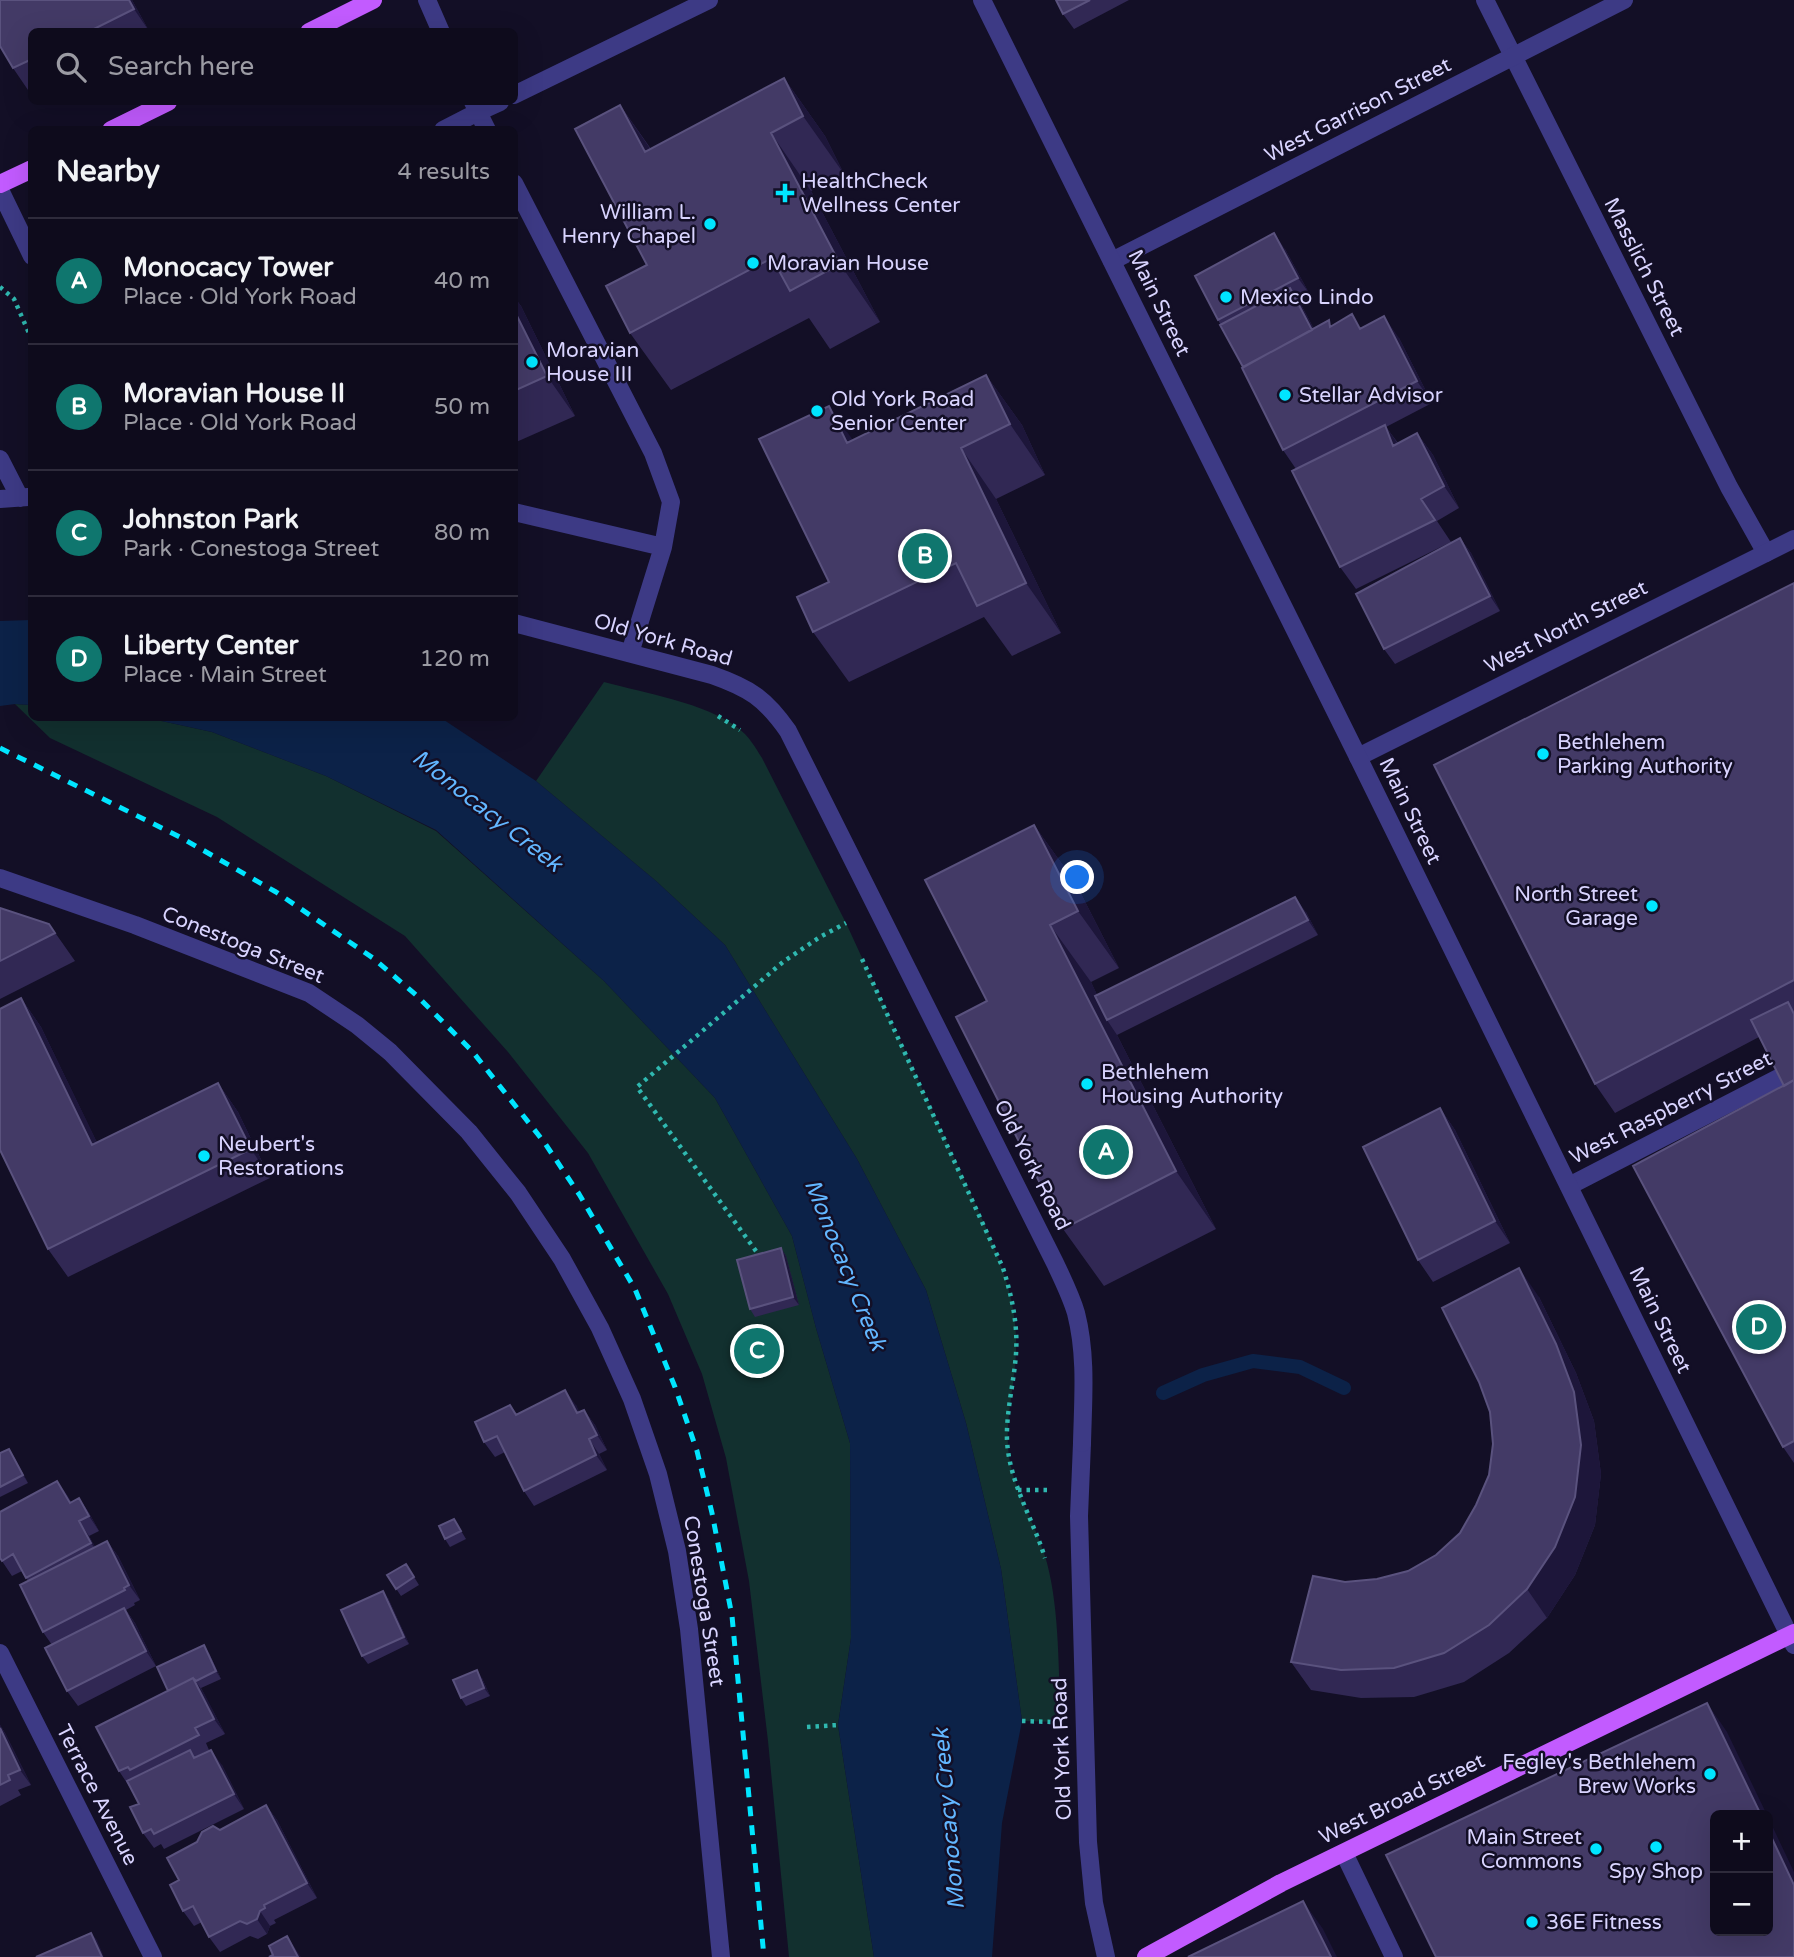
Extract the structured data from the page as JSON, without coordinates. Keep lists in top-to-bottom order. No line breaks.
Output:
{"streets":{"main road":["West Broad Street"],"street":["West Garrison Street","Masslich Street","Main Street","West North Street","Old York Road","Conestoga Street","West Raspberry Street","Terrace Avenue"]},"crossings":[["West Garrison Street","Masslich Street"],["West Garrison Street","Main Street"],["Masslich Street","West North Street"],["Main Street","West North Street"],["Main Street","West Raspberry Street"],["Main Street","West Broad Street"]],"water":["Monocacy Creek"],"places":{"health":["HealthCheck Wellness Center"],"other":["William L. Henry Chapel","Moravian House","Mexico Lindo","Moravian House III","Stellar Advisor","Old York Road Senior Center","Bethlehem Parking Authority","North Street Garage","Bethlehem Housing Authority","Neubert's Restorations","Fegley's Bethlehem Brew Works","Spy Shop","Main Street Commons","36E Fitness"]},"page":{"search":"Search here","heading":["Nearby","4 results"],"list":[{"mark":"A","name":"Monocacy Tower","note":"Place · Old York Road","value":"40 m"},{"mark":"B","name":"Moravian House II","note":"Place · Old York Road","value":"50 m"},{"mark":"C","name":"Johnston Park","note":"Park · Conestoga Street","value":"80 m"},{"mark":"D","name":"Liberty Center","note":"Place · Main Street","value":"120 m"}],"pins":["B","A","D","C"],"map_buttons":["+","−"]}}
